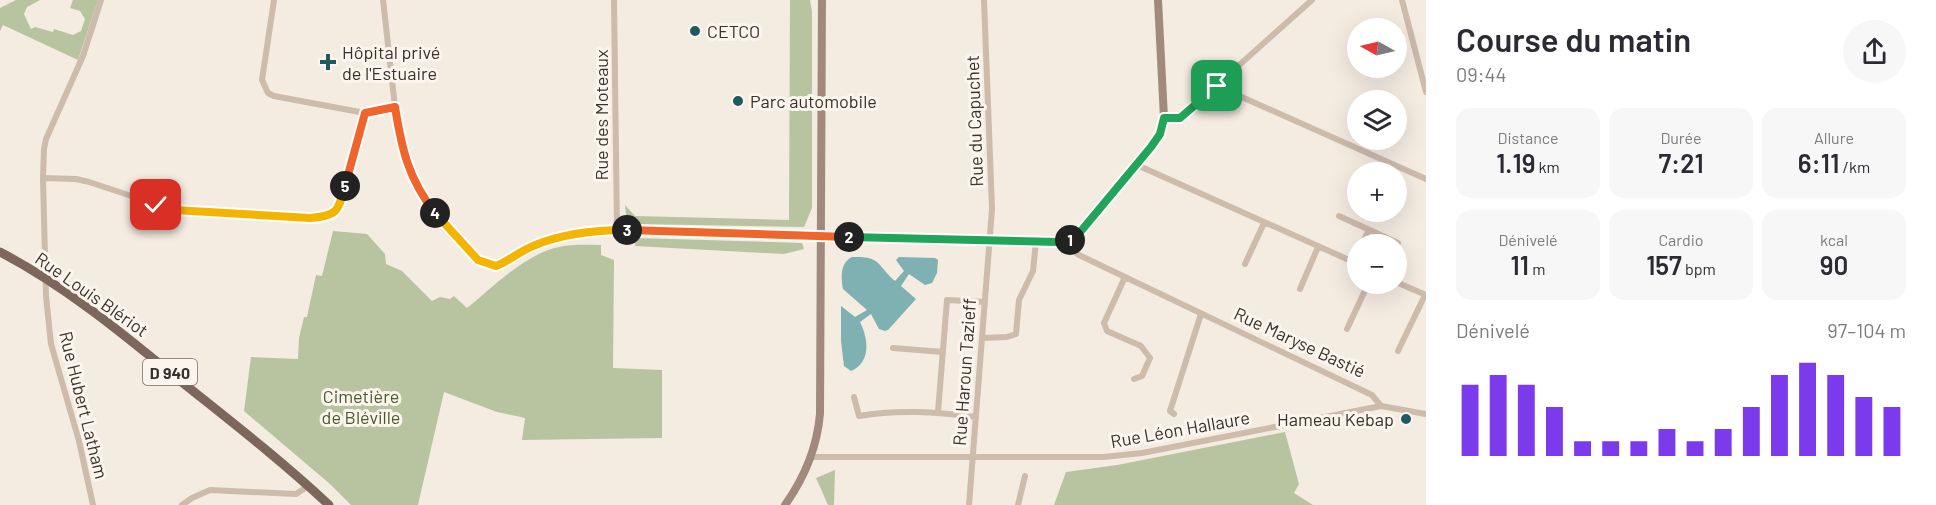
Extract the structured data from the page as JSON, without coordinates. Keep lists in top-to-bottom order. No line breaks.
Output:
{"streets":{"main road":["Rue Louis Blériot","D 940"],"street":["Rue des Moteaux","Rue du Capuchet","Rue Maryse Bastié","Rue Haroun Tazieff","Rue Hubert Latham","Rue Léon Hallaure"]},"crossings":[["Rue du Capuchet","Rue Haroun Tazieff"],["Rue Louis Blériot","Rue Hubert Latham"],["Rue Maryse Bastié","Rue Léon Hallaure"],["Rue Haroun Tazieff","Rue Léon Hallaure"]],"parks":["Cimetière de Bléville"],"places":{"other":["CETCO","Parc automobile","Hameau Kebap"],"health":["Hôpital privé de l'Estuaire"]},"north":"left","page":{"heading":["Course du matin","09:44"],"map_buttons":["+","−"],"stats":[["Distance","1.19 km"],["Durée","7:21"],["Allure","6:11 /km"],["Dénivelé","11 m"],["Cardio","157 bpm"],["kcal","90"]],"pins":["5","4","3","2","1"],"chart":["Dénivelé","97–104 m"]}}
